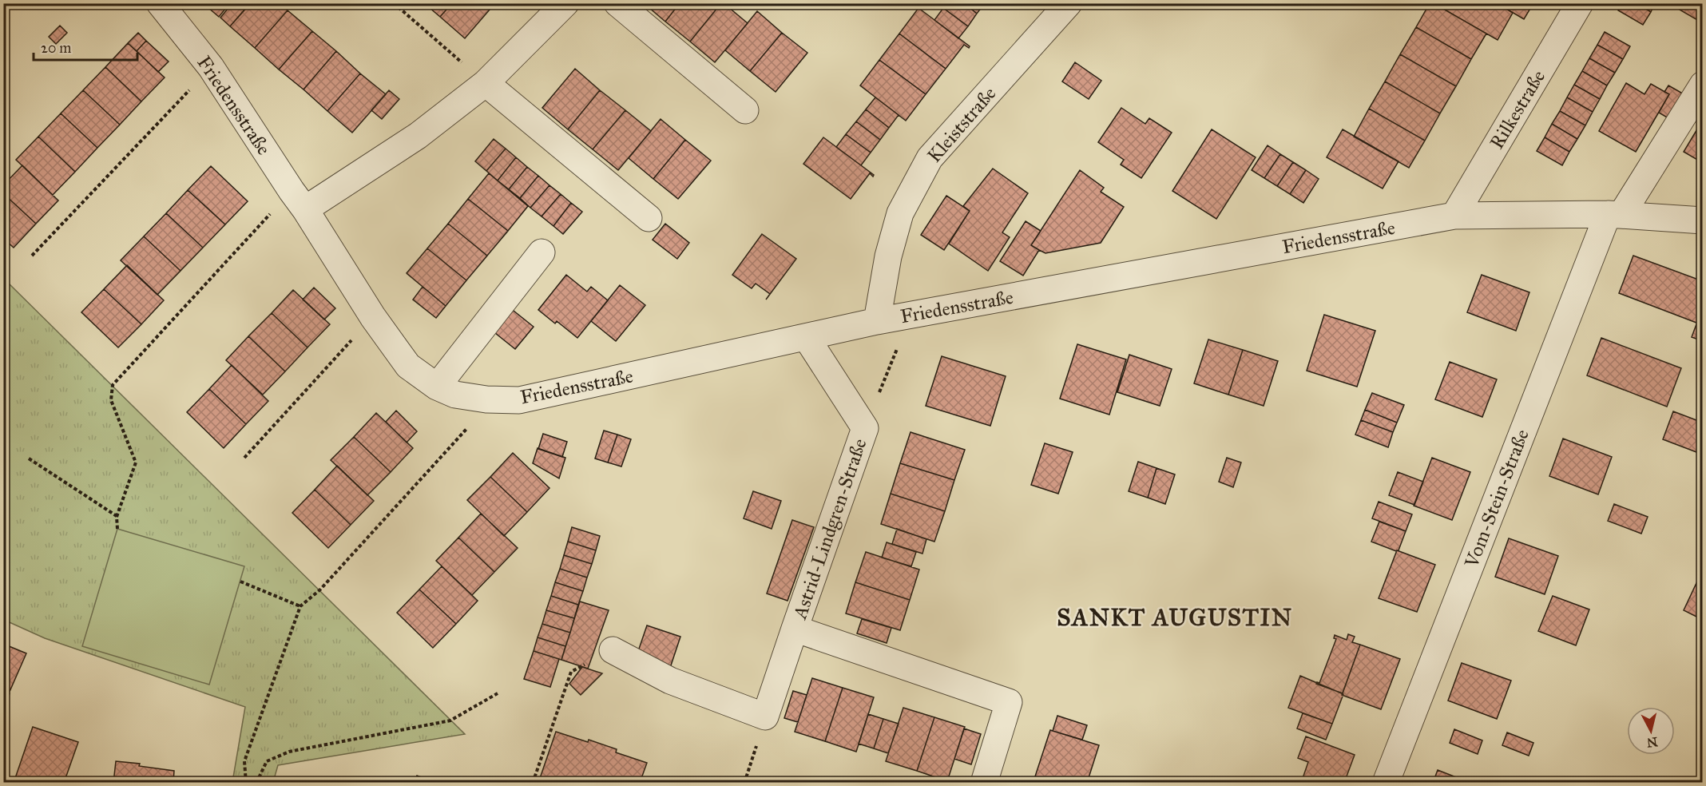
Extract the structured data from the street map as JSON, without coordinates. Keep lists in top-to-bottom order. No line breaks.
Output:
{"streets":{"street":["Friedensstraße","Rilkestraße","Kleiststraße","Vom-Stein-Straße","Astrid-Lindgren-Straße"]},"crossings":[["Friedensstraße","Rilkestraße"],["Friedensstraße","Kleiststraße"],["Friedensstraße","Vom-Stein-Straße"],["Friedensstraße","Astrid-Lindgren-Straße"]],"districts":["SANKT AUGUSTIN"],"scale_bar":"20 m","north":"bottom"}
